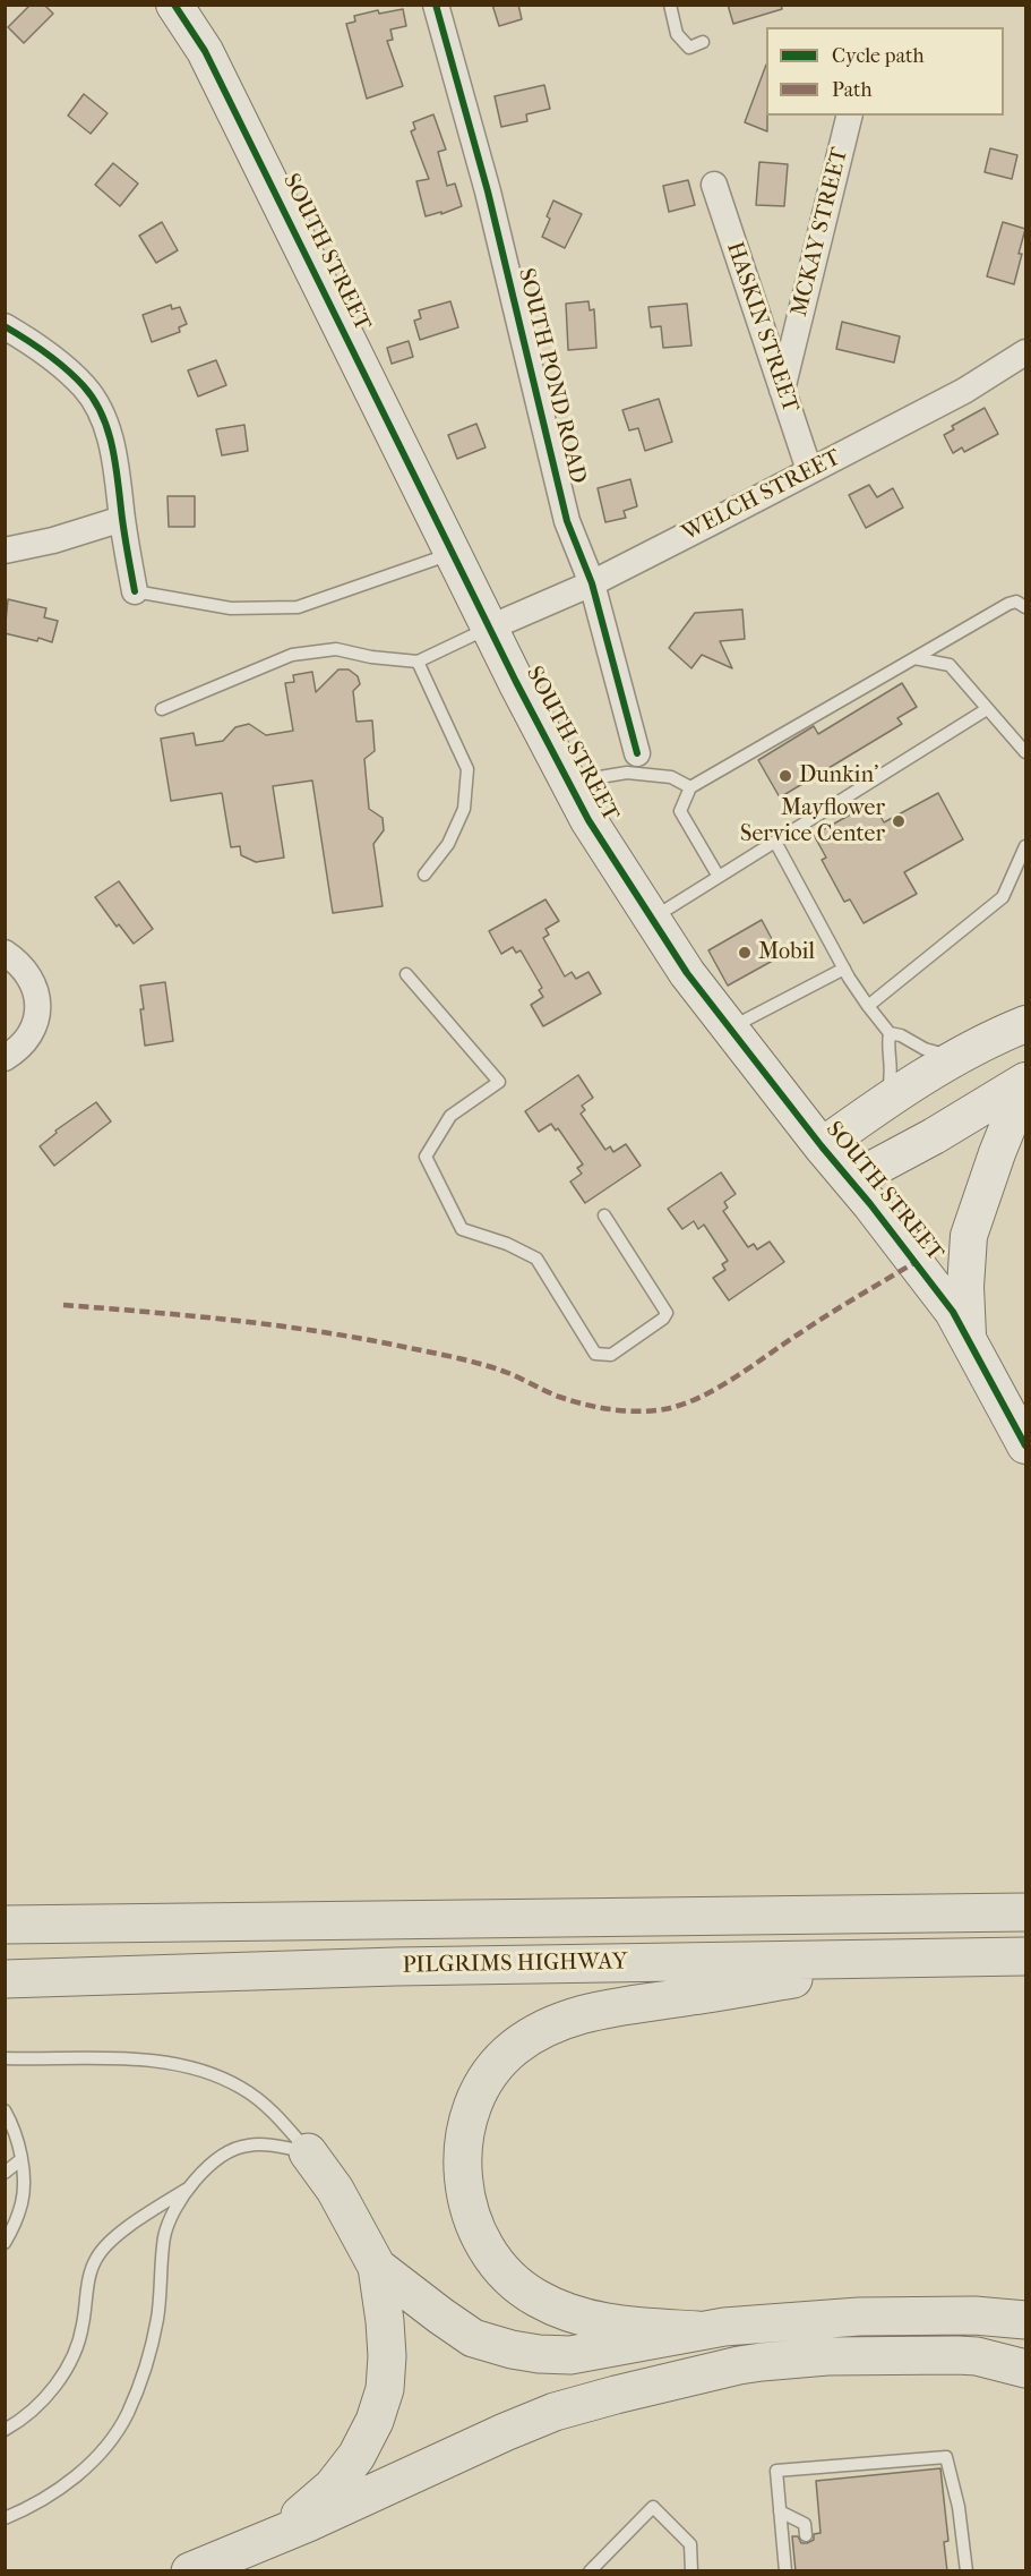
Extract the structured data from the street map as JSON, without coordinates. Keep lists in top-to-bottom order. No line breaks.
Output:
{"streets":{"highway":["PILGRIMS HIGHWAY"],"street":["MCKAY STREET","SOUTH STREET","HASKIN STREET","SOUTH POND ROAD","WELCH STREET"]},"crossings":[["MCKAY STREET","HASKIN STREET"],["SOUTH STREET","WELCH STREET"],["HASKIN STREET","WELCH STREET"],["SOUTH POND ROAD","WELCH STREET"]],"places":["Dunkin'","Mayflower Service Center","Mobil"],"legend":["Cycle path","Path"]}
